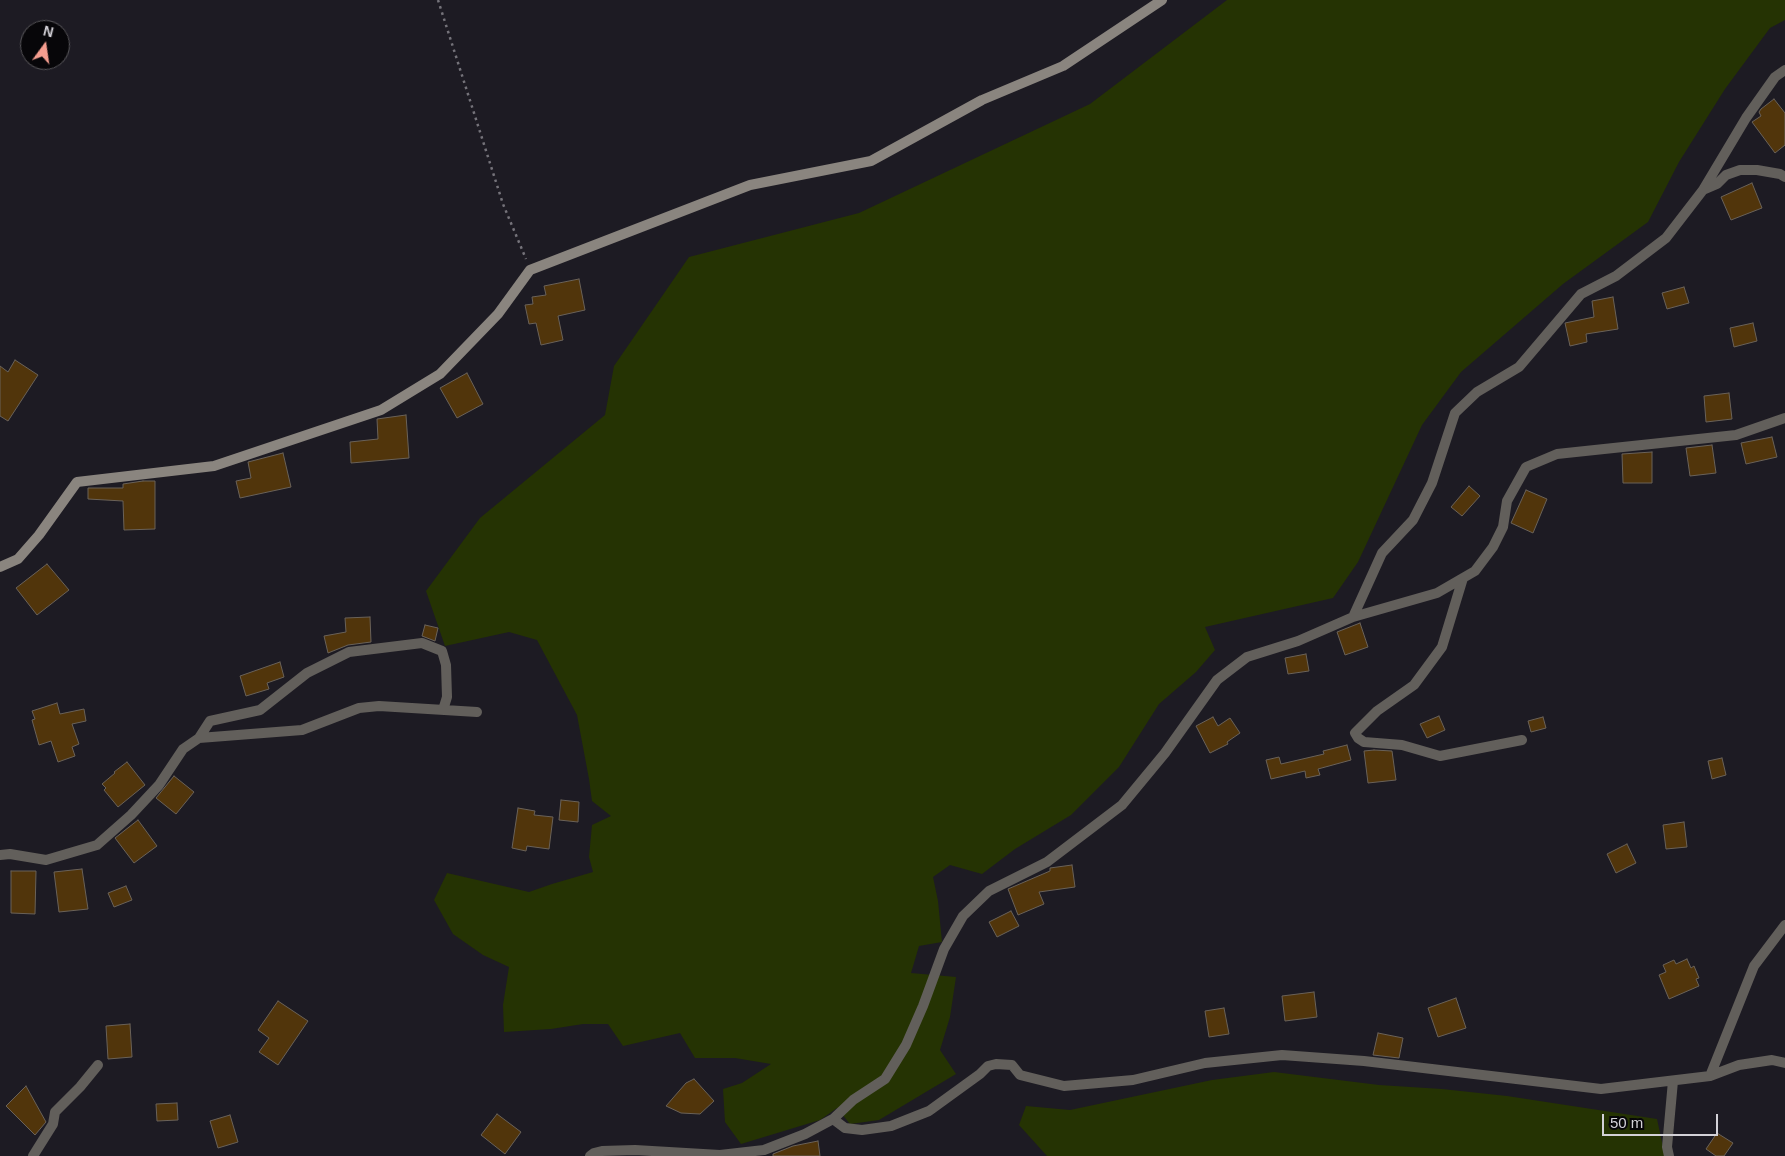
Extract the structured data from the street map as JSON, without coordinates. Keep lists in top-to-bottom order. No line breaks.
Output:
{"scale_bar":"50 m","north":"top"}
